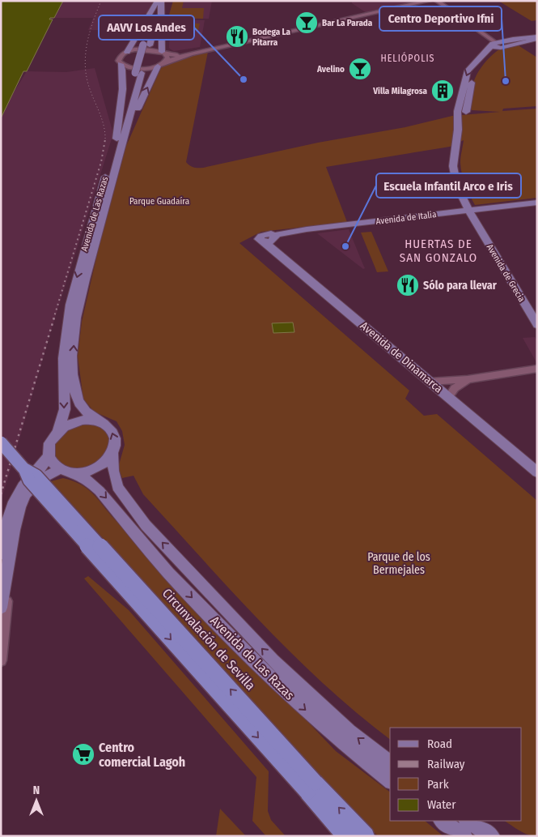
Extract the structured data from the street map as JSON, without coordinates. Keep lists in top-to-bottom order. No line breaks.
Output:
{"streets":{"main road":["Avenida de Las Razas","Avenida de Italia","Avenida de Grecia","Avenida de Dinamarca"]},"crossings":[["Avenida de Italia","Avenida de Grecia"],["Avenida de Italia","Avenida de Dinamarca"]],"districts":["HELIÓPOLIS","HUERTAS DE SAN GONZALO"],"parks":["Parque Guadaíra","Parque de los Bermejales"],"places":{"bar":["Bar La Parada","Avelino"],"restaurant":["Bodega La Pitarra","Sólo para llevar"],"other":["AAVV Los Andes","Centro Deportivo Ifni","Escuela Infantil Arco e Iris"],"building":["Villa Milagrosa"],"supermarket":["Centro comercial Lagoh"]},"legend":["Road","Railway","Park","Water"],"north":"top"}
